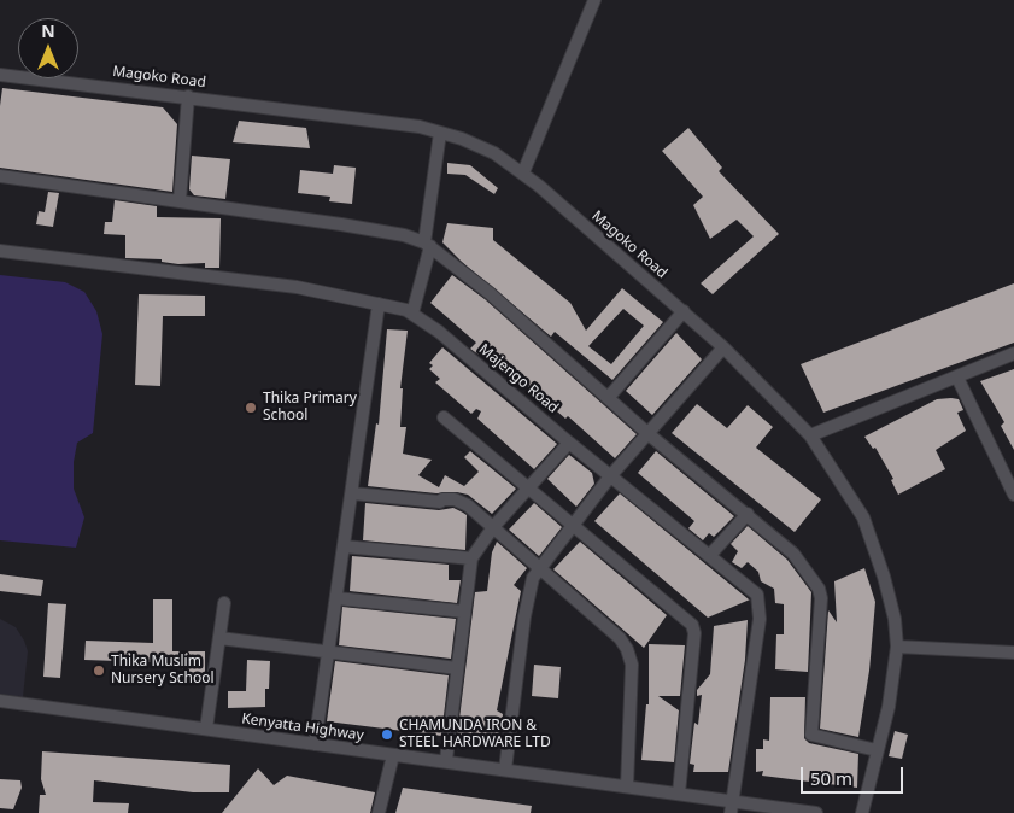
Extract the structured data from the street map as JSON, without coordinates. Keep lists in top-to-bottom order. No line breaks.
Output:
{"streets":{"street":["Magoko Road","Majengo Road","Kenyatta Highway"]},"crossings":[["Majengo Road","Kenyatta Highway"]],"places":["Thika Primary School","Thika Muslim Nursery School","CHAMUNDA IRON & STEEL HARDWARE LTD"],"scale_bar":"50 m","north":"top"}
